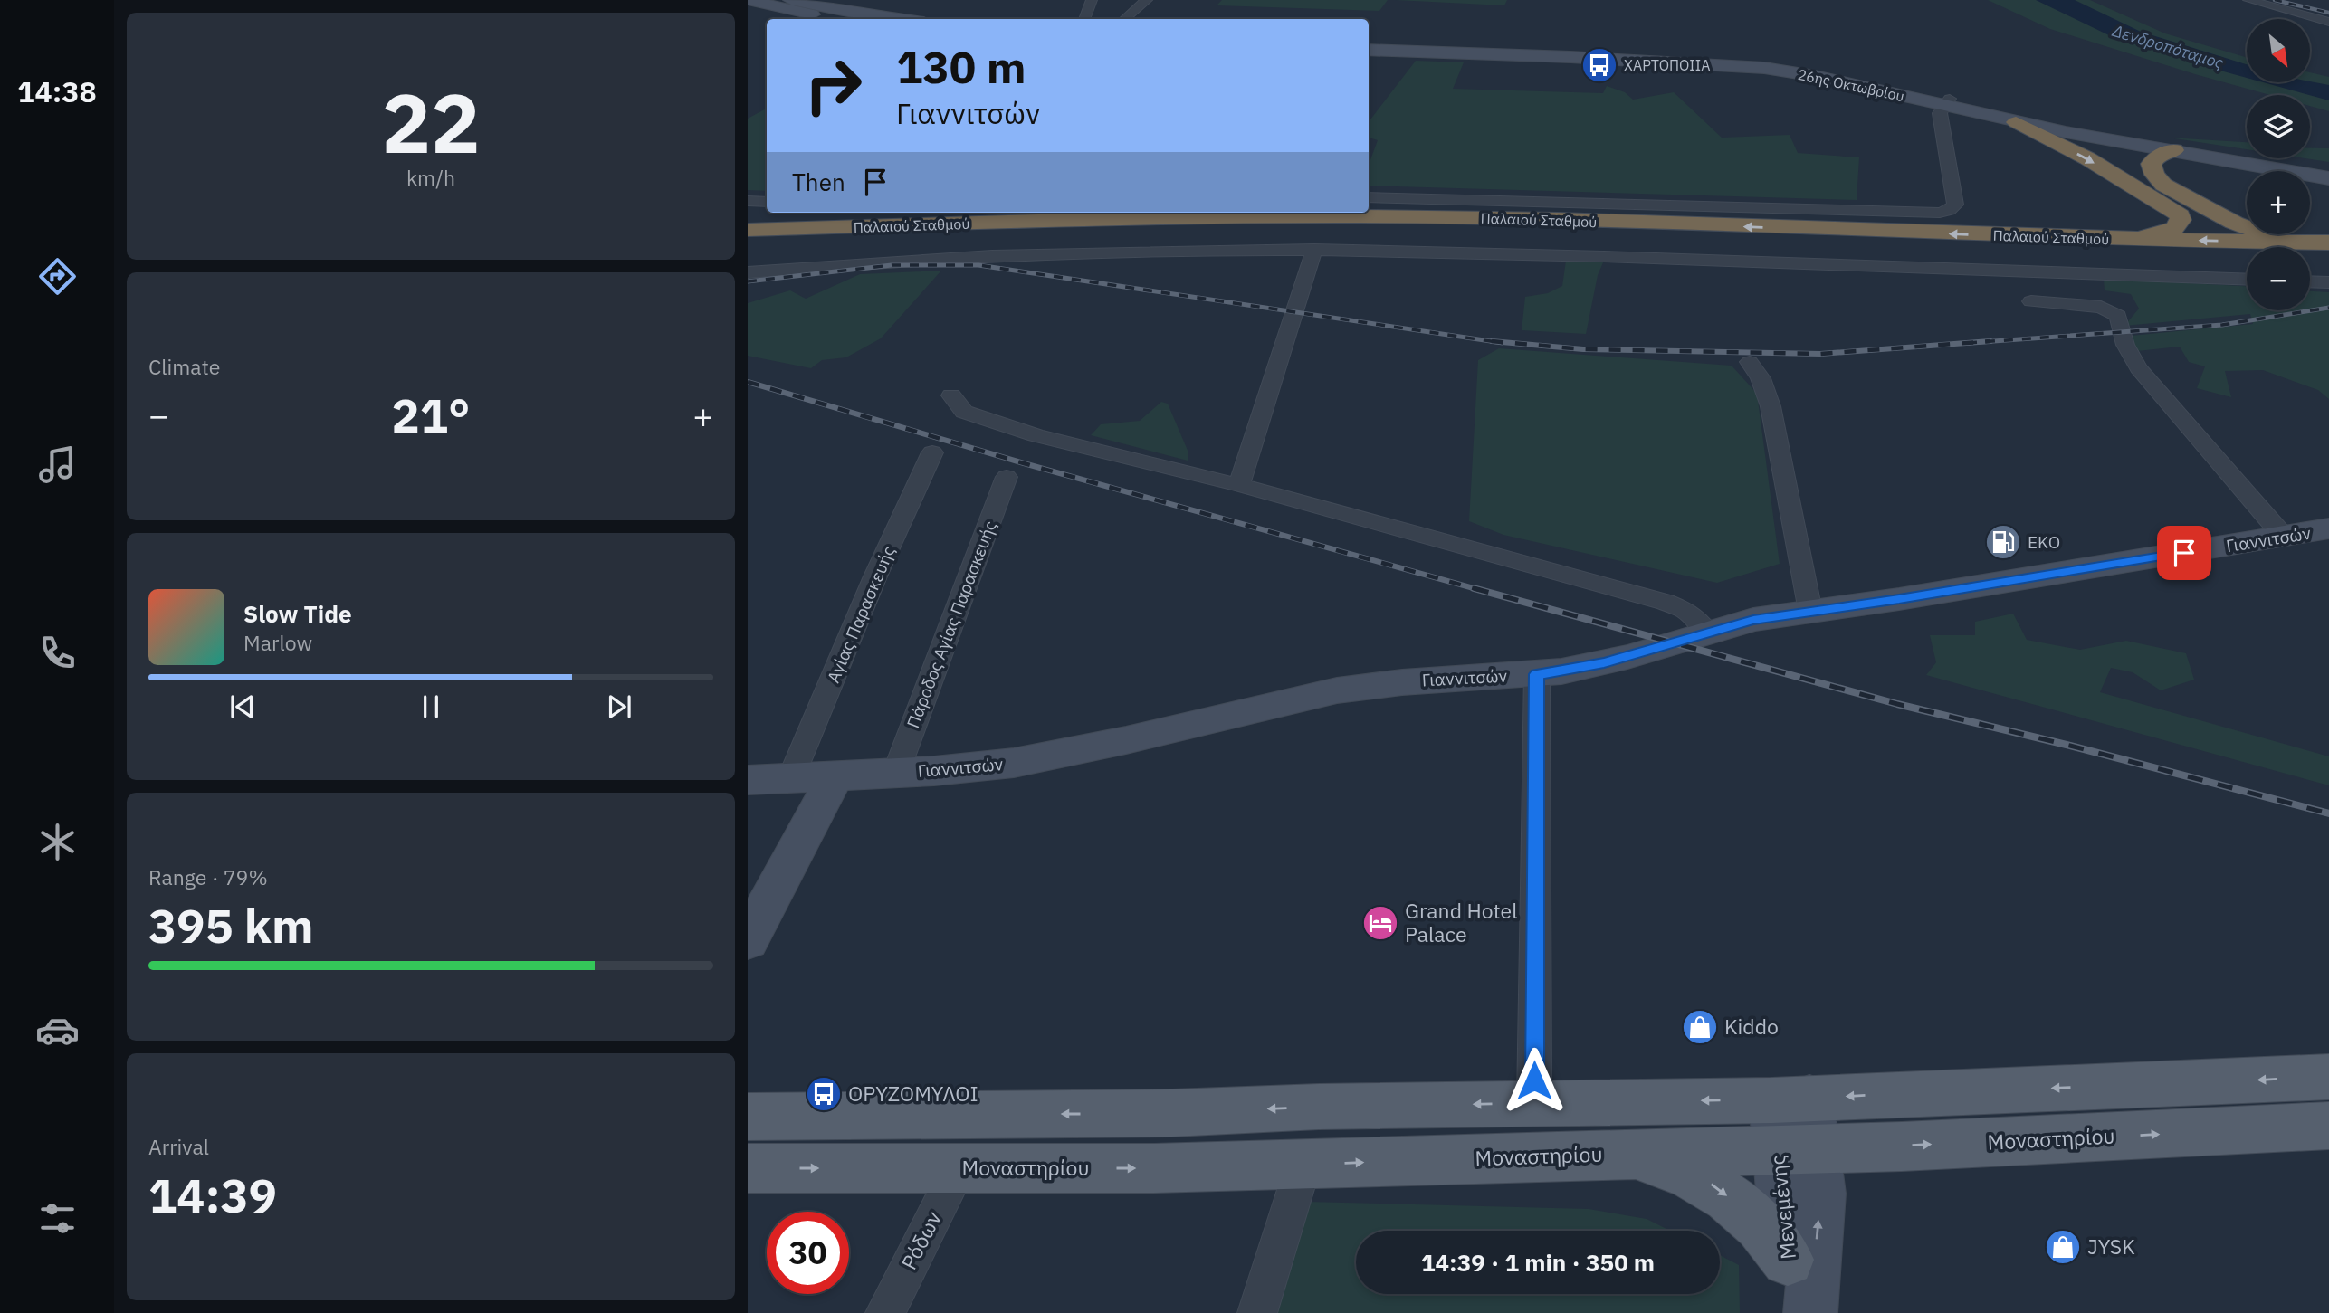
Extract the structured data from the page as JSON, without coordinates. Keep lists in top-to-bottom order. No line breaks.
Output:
{"streets":{"highway":["Παλαιού Σταθμού"],"main road":["26ης Οκτωβρίου","Γιαννιτσών","Μοναστηρίου","Μενεμένης"],"street":["Αγίας Παρασκευής","Πάροδος Αγίας Παρασκευής","Ρόδων"]},"crossings":[["Γιαννιτσών","Αγίας Παρασκευής"],["Γιαννιτσών","Πάροδος Αγίας Παρασκευής"],["Μοναστηρίου","Μενεμένης"],["Μοναστηρίου","Ρόδων"]],"water":["Δενδροπόταμος"],"places":{"bus stop":["ΧΑΡΤΟΠΟΙΙΑ","ΟΡΥΖΟΜΥΛΟΙ"],"fuel station":["ΕΚΟ"],"hotel":["Grand Hotel Palace"],"shop":["Kiddo","JYSK"]},"north":"bottom right","page":{"tabs":"14:38","tile":[["22","km/h"],"Climate",["Range · 79%","395 km"],["Arrival","14:39"]],"map_buttons":["+","−"],"turn":["130 m","Γιαννιτσών"],"then":"Then","heat":["−","21°","+"],"song":["Slow Tide","Marlow"],"limit":"30","trip":"14:39 · 1 min · 350 m"}}
